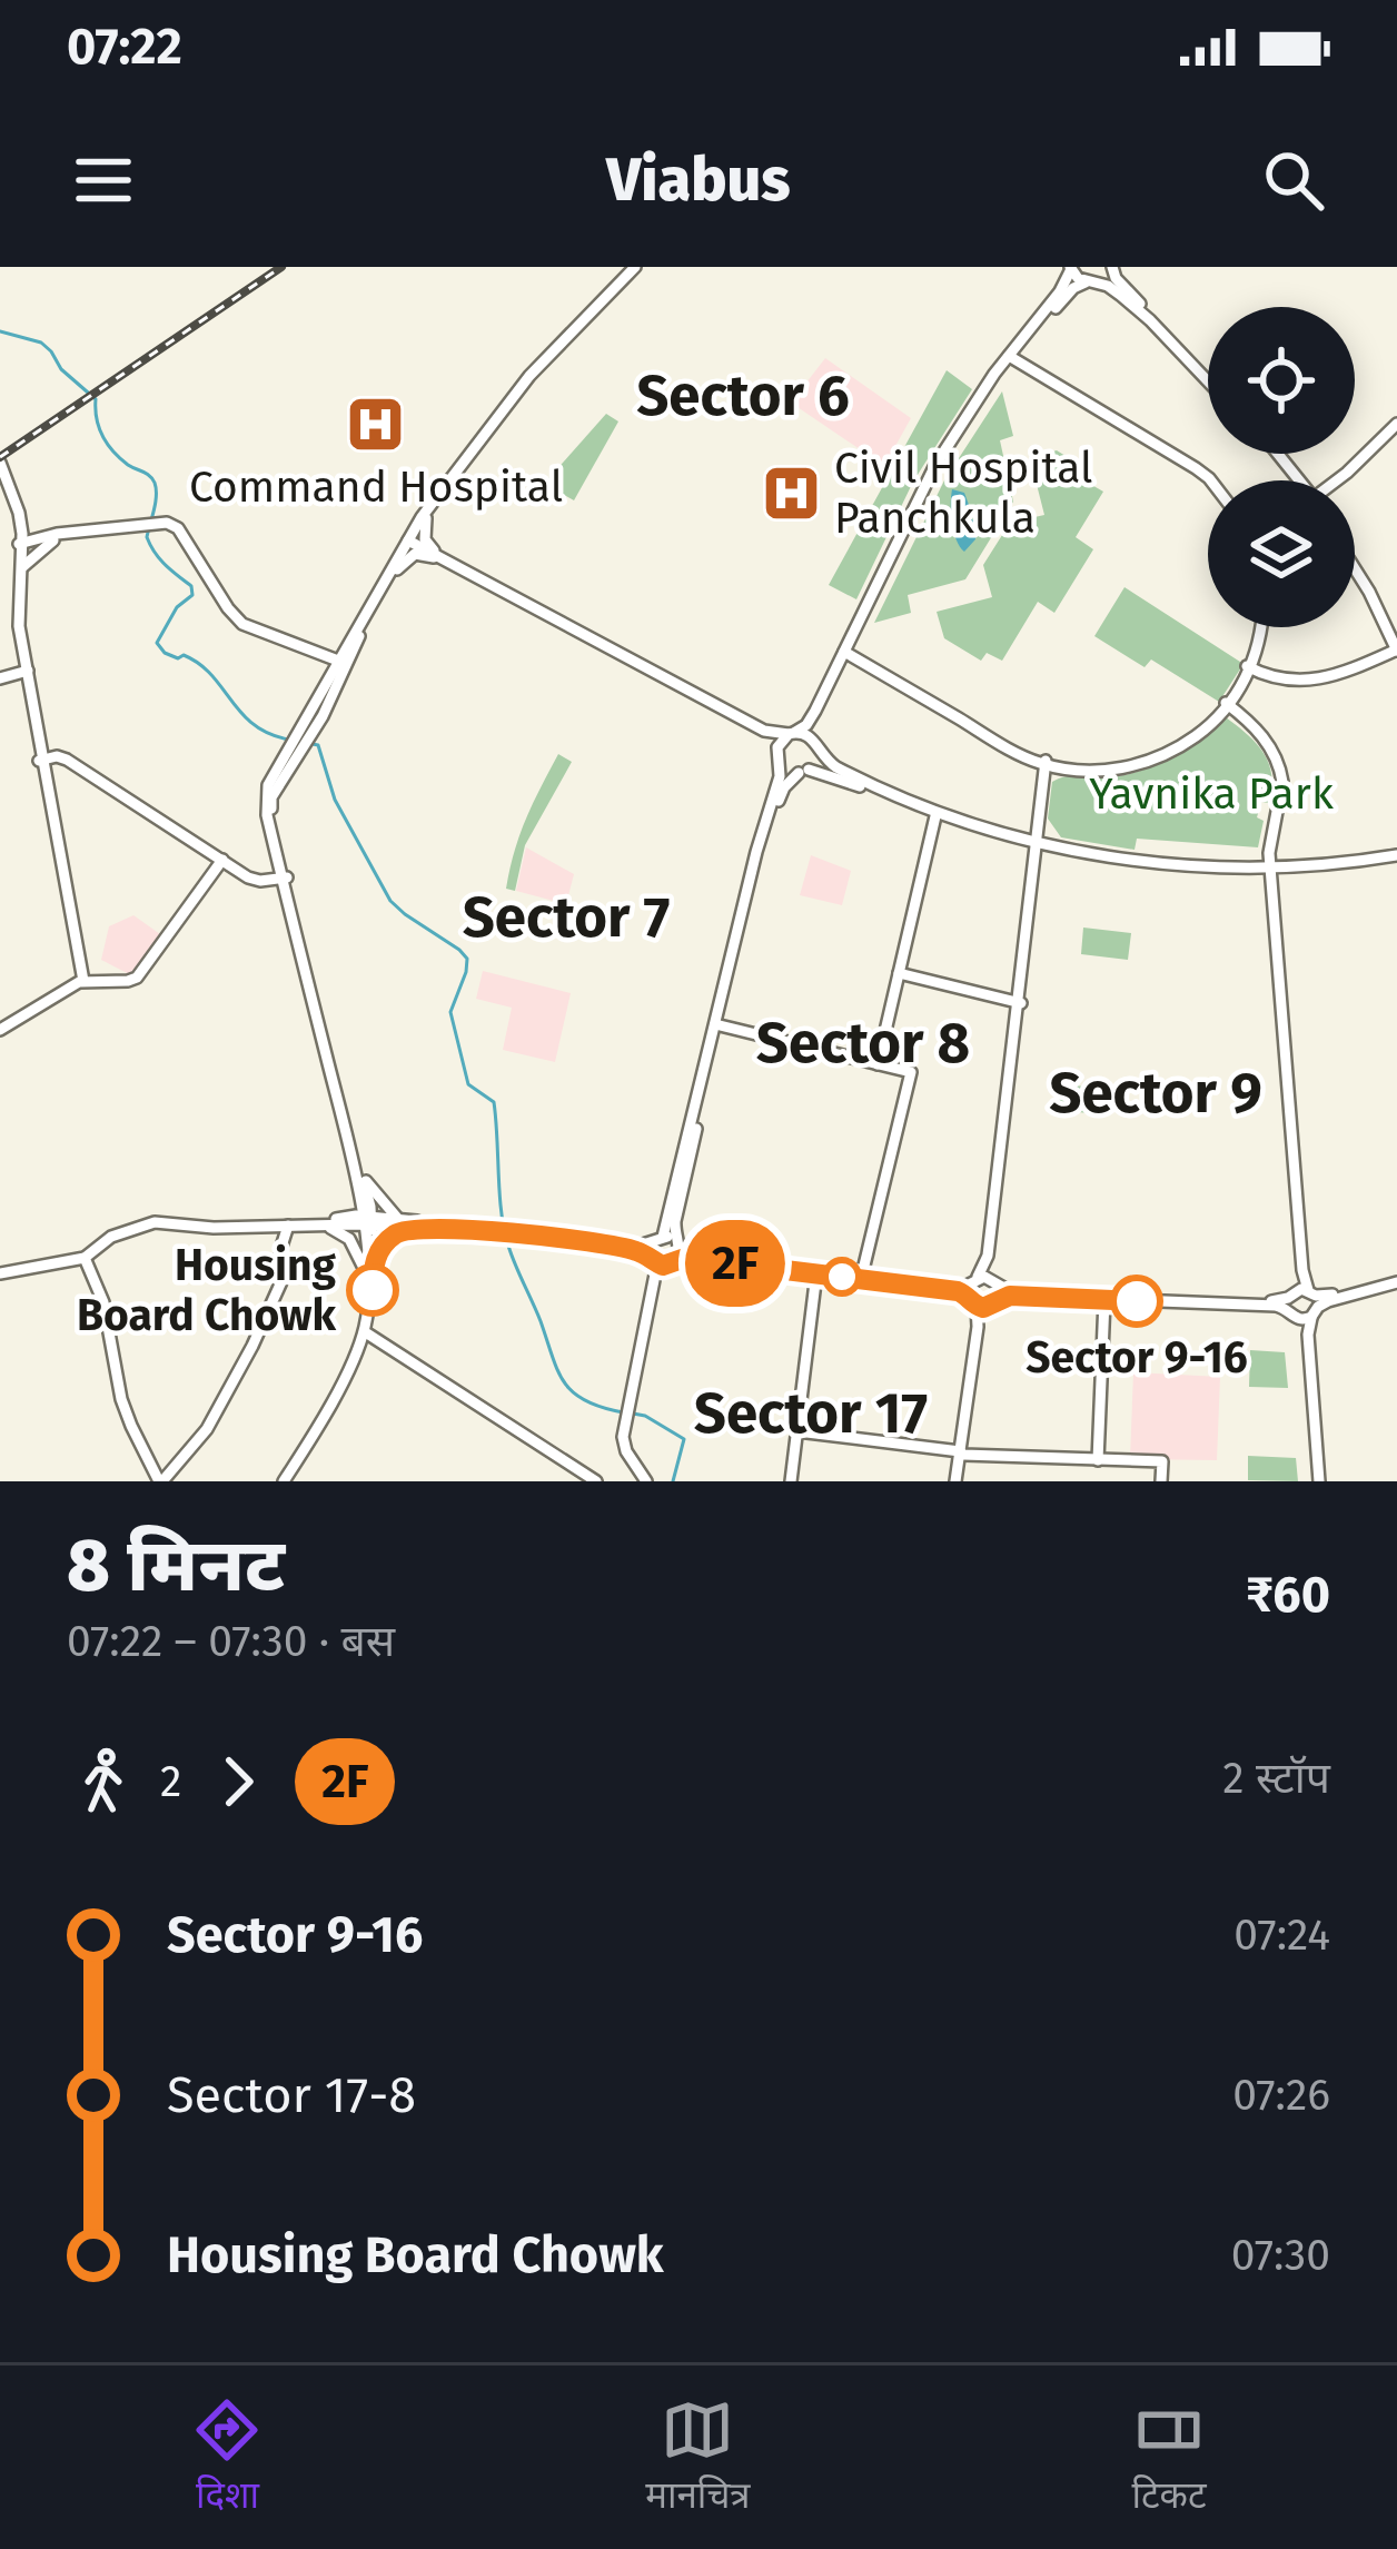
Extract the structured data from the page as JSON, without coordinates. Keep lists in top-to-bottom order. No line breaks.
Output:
{"districts":["Sector 6","Sector 7","Sector 8","Sector 9","Sector 17"],"parks":["Yavnika Park"],"places":{"hospital":["Command Hospital","Civil Hospital Panchkula"],"other":["Housing Board Chowk","Sector 9-16"]},"lines":["bus line 2F"],"page":{"status":"07:22","header":"Viabus","on_map":"2F","heading":["8 मिनट","07:22 – 07:30 · बस","₹60"],"legs":["2","2F","2 स्टॉप"],"list":[{"name":"Sector 9-16","value":"07:24"},{"name":"Sector 17-8","value":"07:26"},{"name":"Housing Board Chowk","value":"07:30"}],"tabs":["दिशा","मानचित्र","टिकट"]}}
